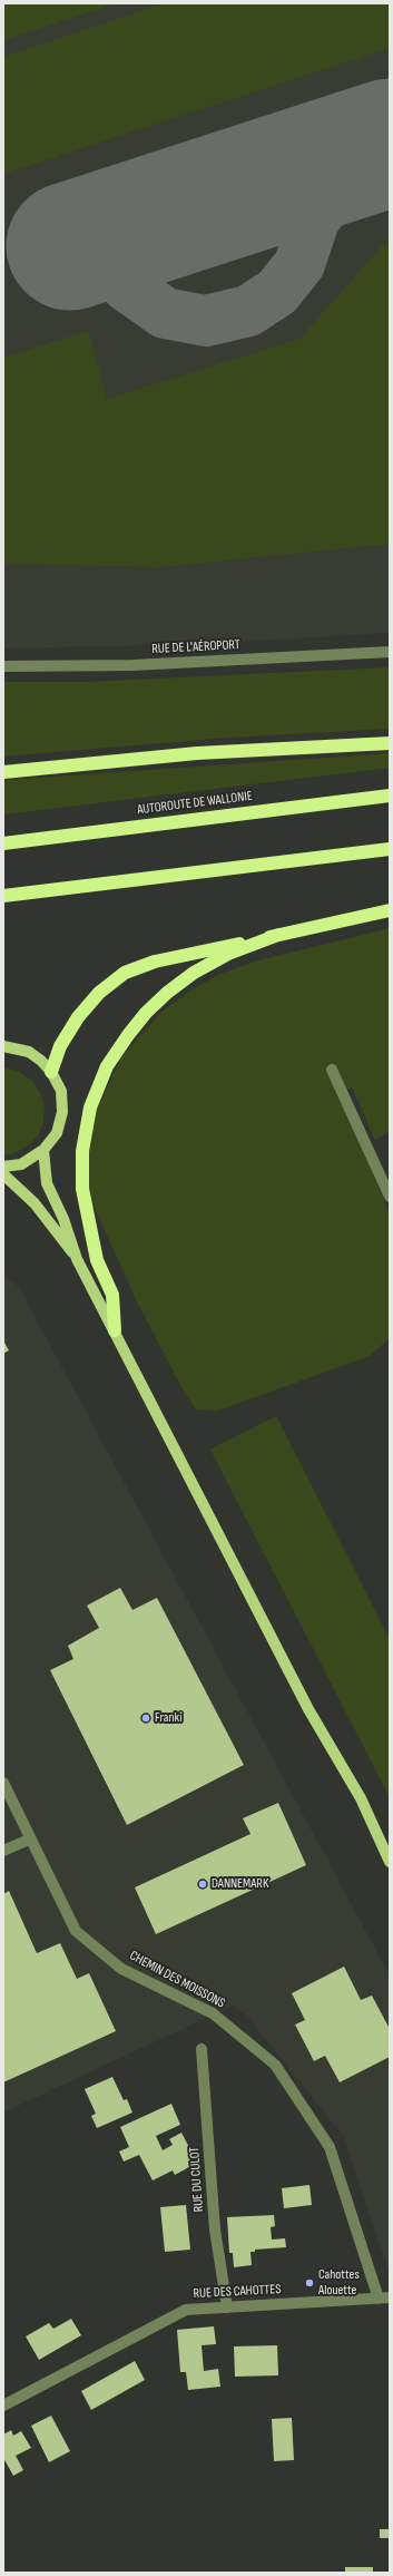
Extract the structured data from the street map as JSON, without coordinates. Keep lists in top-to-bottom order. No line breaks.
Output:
{"streets":{"highway":["AUTOROUTE DE WALLONIE"],"street":["RUE DE L'AÉROPORT","CHEMIN DES MOISSONS","RUE DU CULOT","RUE DES CAHOTTES"]},"crossings":[["CHEMIN DES MOISSONS","RUE DES CAHOTTES"],["RUE DU CULOT","RUE DES CAHOTTES"]],"places":["Franki","DANNEMARK","Cahottes Alouette"]}
